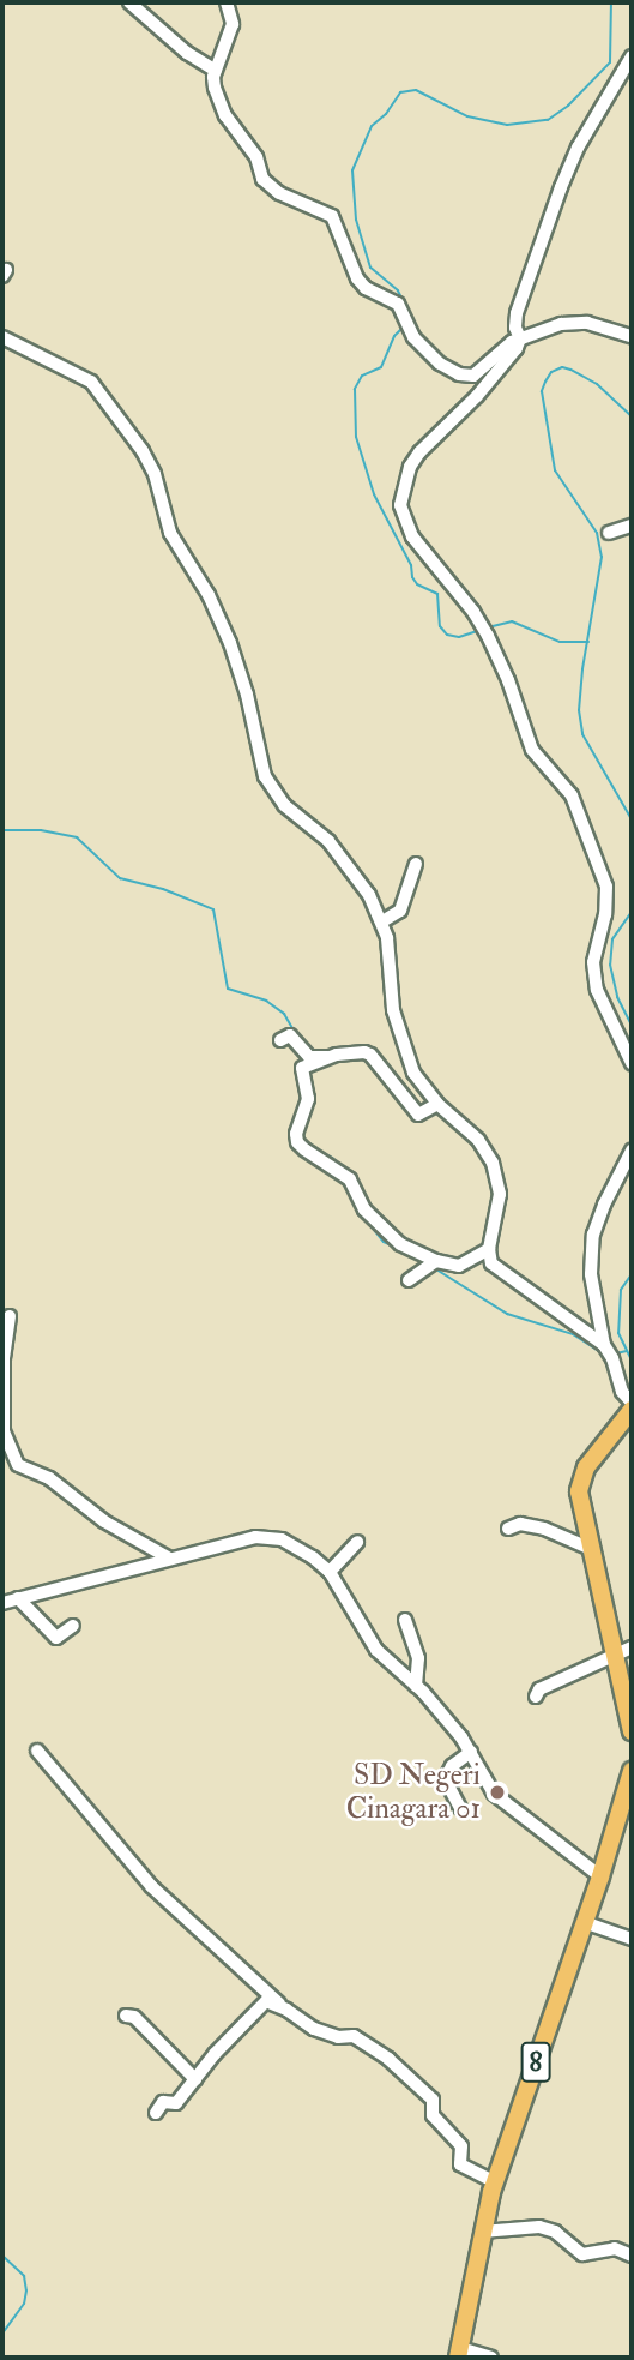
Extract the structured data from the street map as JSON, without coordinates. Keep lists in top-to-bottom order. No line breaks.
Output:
{"streets":{"highway":["8"]},"places":["SD Negeri Cinagara 01"]}
